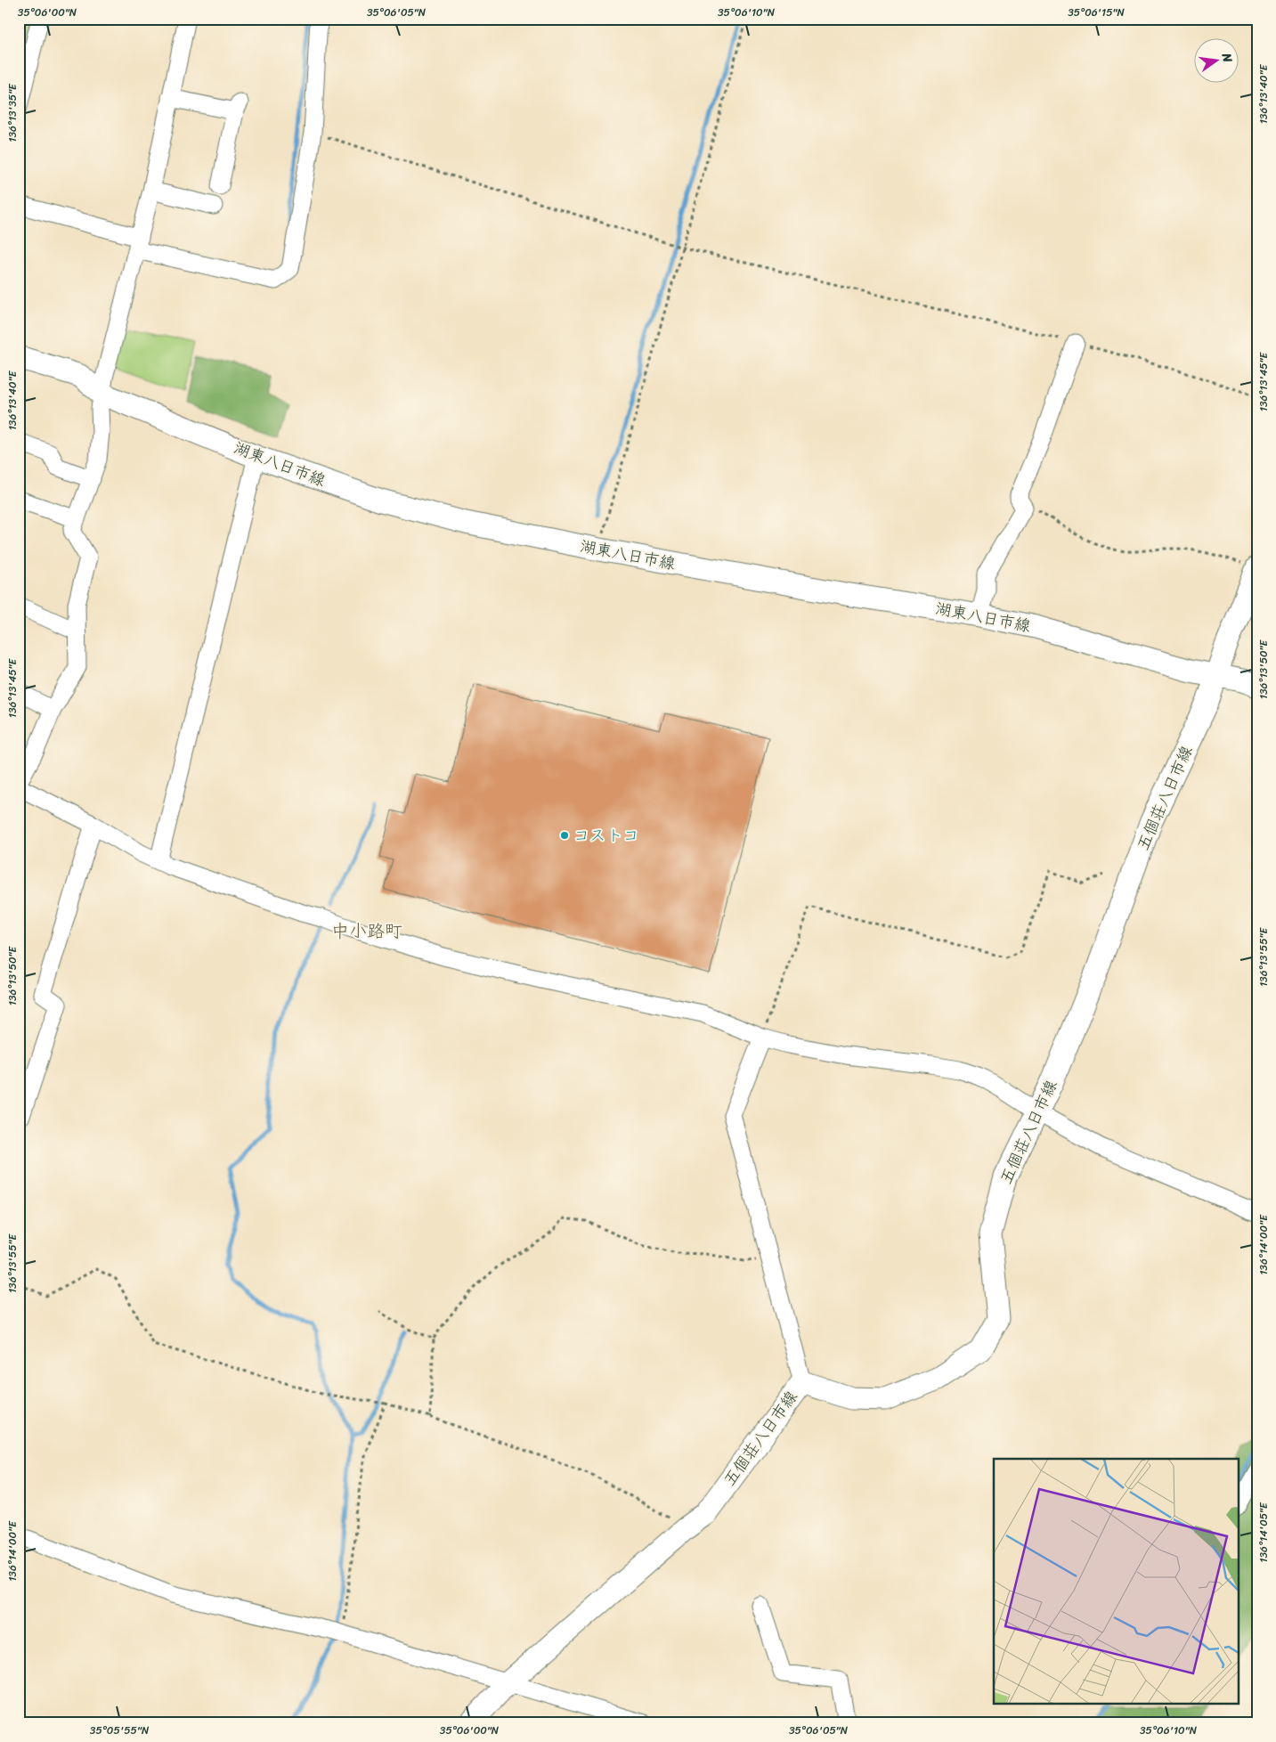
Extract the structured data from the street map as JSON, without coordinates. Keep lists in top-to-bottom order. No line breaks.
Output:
{"streets":{"main road":["湖東八日市線","五個荘八日市線"]},"crossings":[["湖東八日市線","五個荘八日市線"]],"districts":["中小路町"],"places":["コストコ"],"north":"right","coordinates":["35°06'00\"N","35°06'05\"N","35°06'10\"N","35°06'15\"N","136°13'40\"E","136°13'35\"E","136°13'45\"E","136°13'50\"E","136°13'55\"E","136°14'00\"E","136°14'05\"E","35°05'55\"N"]}
